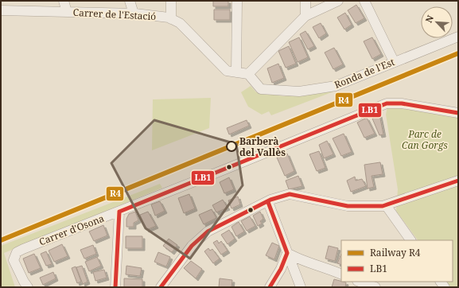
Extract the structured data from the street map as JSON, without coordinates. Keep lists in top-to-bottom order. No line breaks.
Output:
{"streets":{"street":["Carrer de l'Estació","Ronda de l'Est","Carrer d'Osona"]},"parks":["Parc de Can Gorgs"],"places":["Barberà del Vallès"],"lines":["rail line R4","transit line LB1"],"legend":["Railway R4","LB1"],"north":"top left"}
